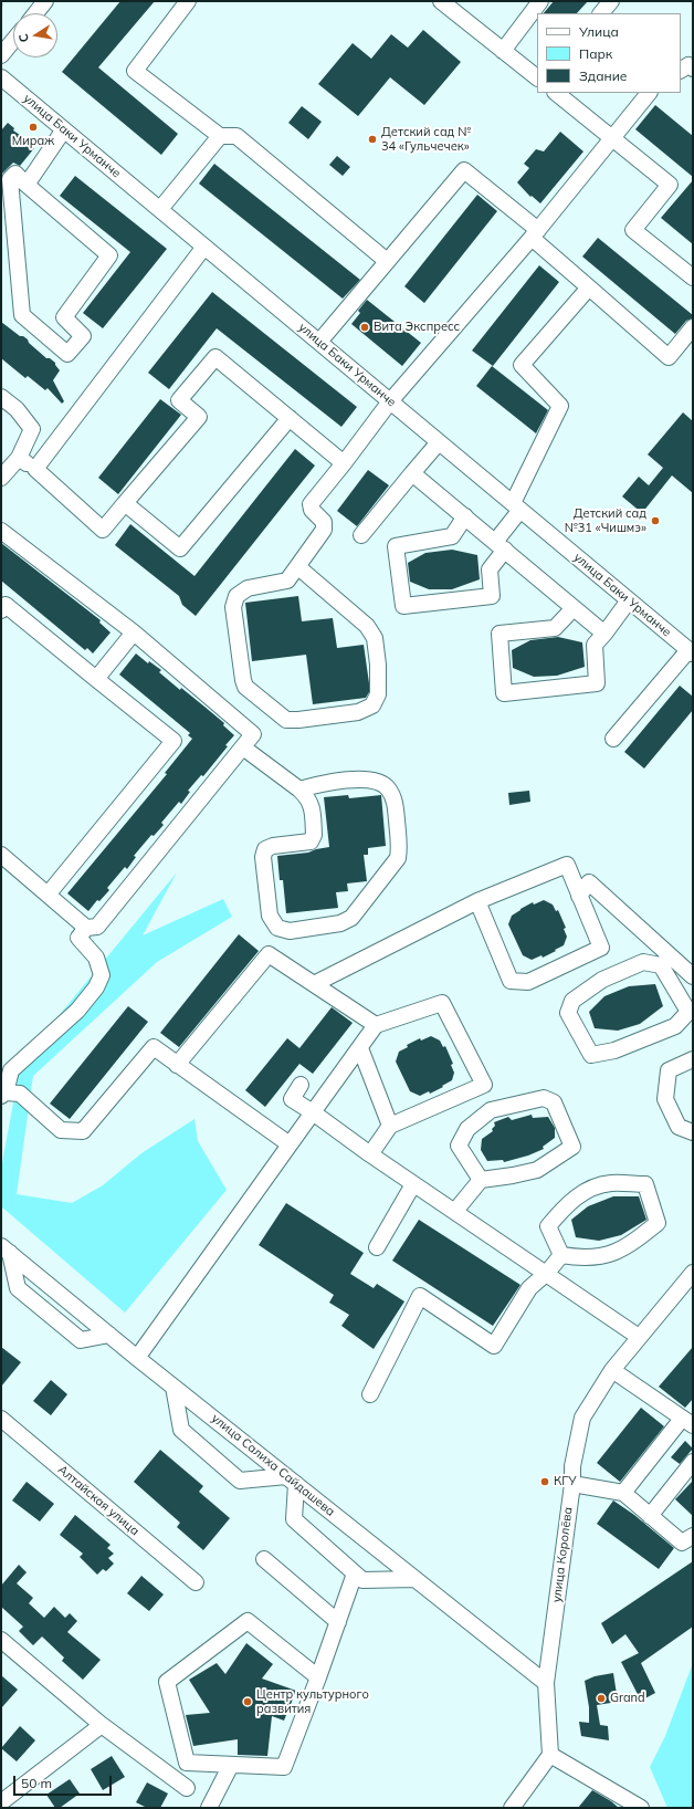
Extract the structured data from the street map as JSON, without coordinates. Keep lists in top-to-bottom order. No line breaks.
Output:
{"streets":{"street":["улица Баки Урманче","улица Салиха Сайдашева","Алтайская улица","улица Королёва"]},"crossings":[["улица Салиха Сайдашева","улица Королёва"]],"places":["Мираж","Детский сад № 34 «Гульчечек»","Вита Экспресс","Детский сад №31 «Чишмэ»","КГУ","Grand","Центр культурного развития"],"legend":["Улица","Парк","Здание"],"scale_bar":"50 m","north":"left"}
